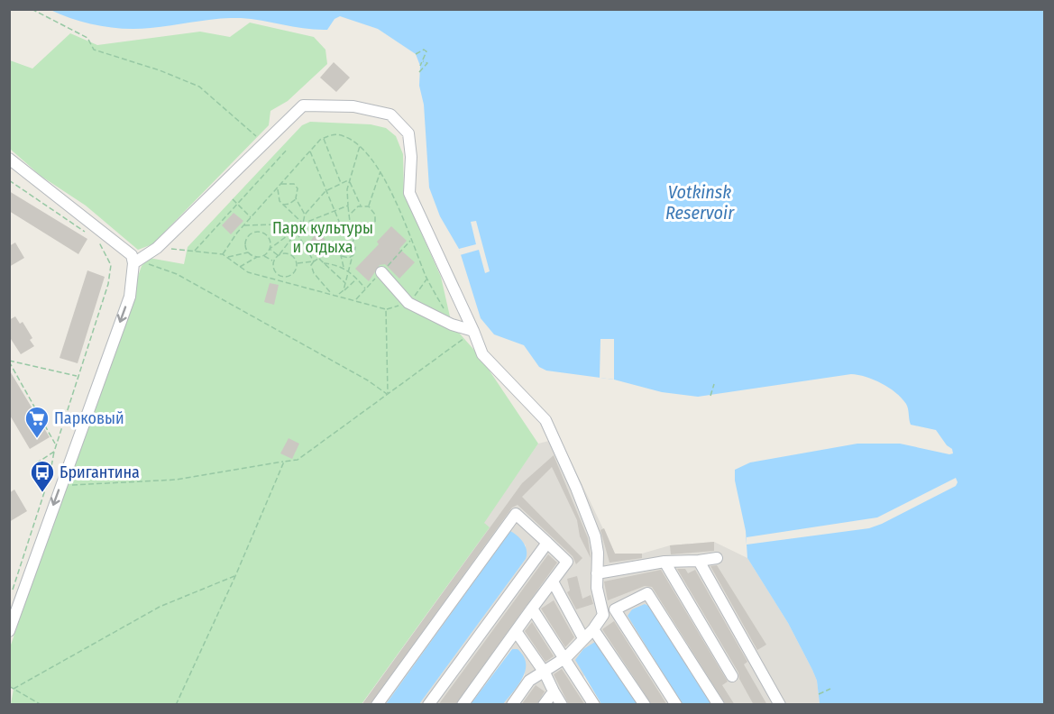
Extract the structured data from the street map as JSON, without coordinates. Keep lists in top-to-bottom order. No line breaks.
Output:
{"water":["Votkinsk Reservoir"],"parks":["Парк культуры и отдыха"],"places":{"supermarket":["Парковый"],"bus stop":["Бригантина"]}}
